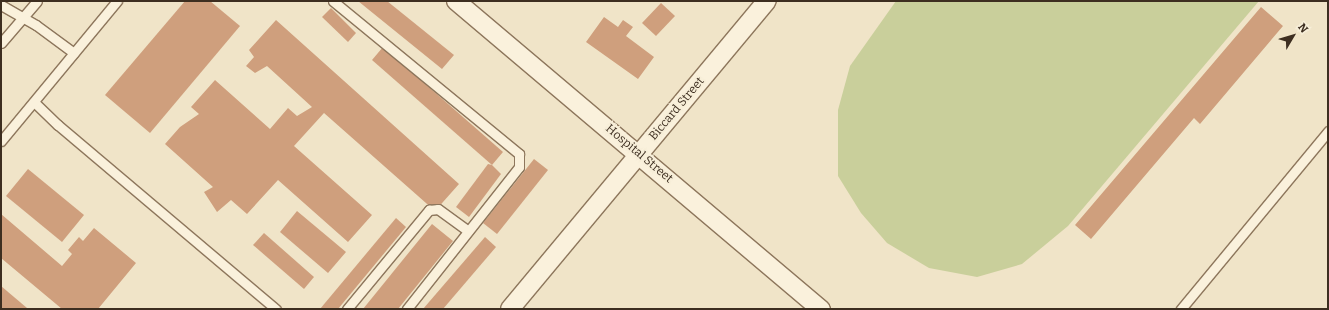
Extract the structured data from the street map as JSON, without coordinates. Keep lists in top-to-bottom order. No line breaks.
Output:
{"streets":{"street":["Biccard Street","Hospital Street"]},"crossings":[["Biccard Street","Hospital Street"]],"north":"top right"}
